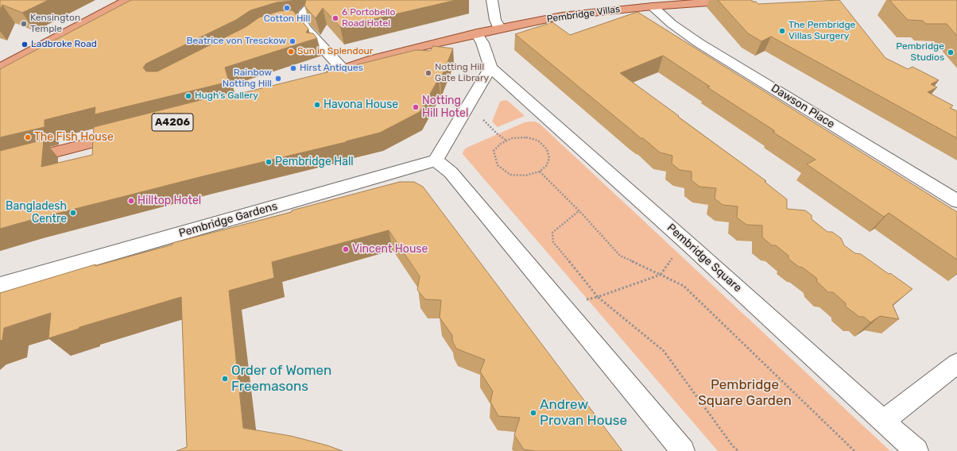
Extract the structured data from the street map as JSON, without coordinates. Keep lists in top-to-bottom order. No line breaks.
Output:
{"streets":{"main road":["Pembridge Villas"],"street":["Dawson Place","Pembridge Gardens","Pembridge Square"]},"crossings":[["Pembridge Villas","Dawson Place"]],"parks":["Pembridge Square Garden"],"places":["Cotton Hill","6 Portobello Road Hotel","Kensington Temple","The Pembridge Villas Surgery","Beatrice von Tresckow","Ladbroke Road","Sun in Splendour","Pembridge Studios","Hirst Antiques","Notting Hill Gate Library","Rainbow Notting Hill","Hugh's Gallery","Havona House","Notting Hill Hotel","The Fish House","Pembridge Hall","Hilltop Hotel","Bangladesh Centre","Vincent House","Order of Women Freemasons","Andrew Provan House"]}
